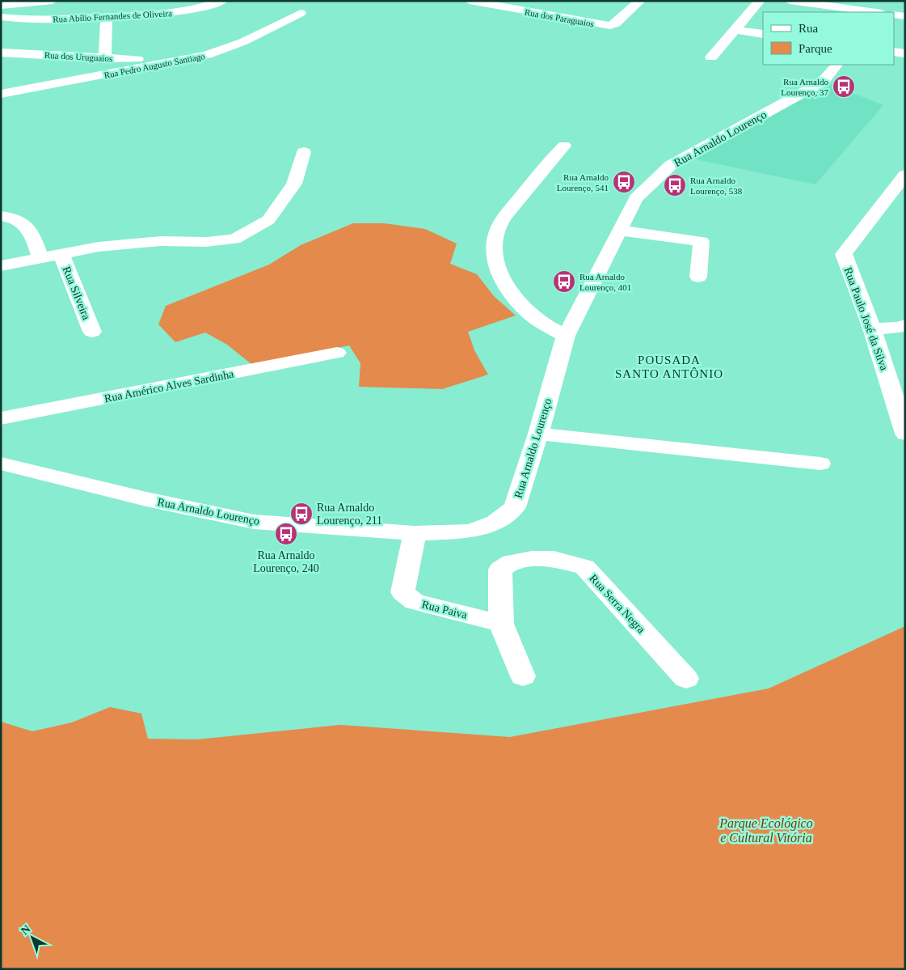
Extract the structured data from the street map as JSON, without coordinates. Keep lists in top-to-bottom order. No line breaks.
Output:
{"streets":{"street":["Rua Abílio Fernandes de Oliveira","Rua dos Paraguaios","Rua dos Uruguaios","Rua Pedro Augusto Santiago","Rua Arnaldo Lourenço","Rua Silveira","Rua Paulo José da Silva","Rua Américo Alves Sardinha","Rua Serra Negra","Rua Paiva"]},"crossings":[["Rua dos Uruguaios","Rua Pedro Augusto Santiago"],["Rua Arnaldo Lourenço","Rua Paiva"],["Rua Serra Negra","Rua Paiva"]],"districts":["POUSADA SANTO ANTÔNIO"],"parks":["Parque Ecológico e Cultural Vitória"],"places":{"bus stop":["Rua Arnaldo Lourenço, 37","Rua Arnaldo Lourenço, 541","Rua Arnaldo Lourenço, 538","Rua Arnaldo Lourenço, 401","Rua Arnaldo Lourenço, 211","Rua Arnaldo Lourenço, 240"]},"legend":["Rua","Parque"],"north":"top left"}
